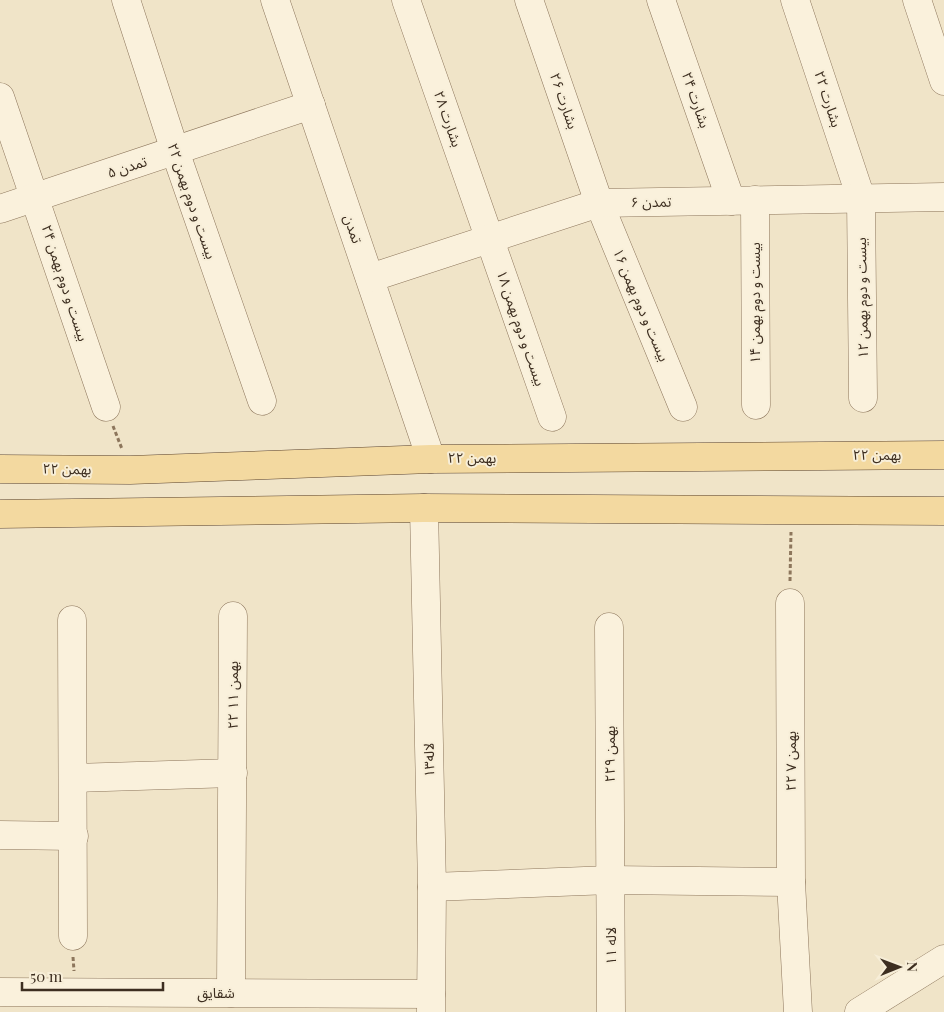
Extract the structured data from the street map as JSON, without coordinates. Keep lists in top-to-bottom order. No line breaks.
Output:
{"streets":{"main road":["۲۲ بهمن"],"street":["بشارت ۲۲","بشارت ۲۴","بشارت ۲۶","بشارت ۲۸","تمدن ۵","بیست و دوم بهمن ۲۲","تمدن ۶","تمدن","بیست و دوم بهمن ۲۴","بیست و دوم بهمن ۱۲","بیست و دوم بهمن ۱۴","بیست و دوم بهمن ۱۶","بیست و دوم بهمن ۱۸","۲۲ بهمن ۱۱","۲۲بهمن ۹","لاله۱۳","۲۲ بهمن ۷","لاله ۱۱","شقايق"]},"crossings":[["بشارت ۲۲","تمدن ۶"],["بشارت ۲۲","بیست و دوم بهمن ۱۲"],["بشارت ۲۴","تمدن ۶"],["بشارت ۲۴","بیست و دوم بهمن ۱۴"],["بشارت ۲۶","تمدن ۶"],["بشارت ۲۶","بیست و دوم بهمن ۱۶"],["بشارت ۲۸","تمدن ۶"],["بشارت ۲۸","بیست و دوم بهمن ۱۸"],["تمدن ۵","بیست و دوم بهمن ۲۲"],["تمدن ۵","تمدن"],["تمدن ۵","بیست و دوم بهمن ۲۴"],["تمدن ۶","تمدن"],["تمدن ۶","بیست و دوم بهمن ۱۲"],["تمدن ۶","بیست و دوم بهمن ۱۴"],["تمدن ۶","بیست و دوم بهمن ۱۶"],["تمدن ۶","بیست و دوم بهمن ۱۸"],["تمدن","۲۲ بهمن"],["۲۲ بهمن ۱۱","شقايق"],["۲۲بهمن ۹","لاله ۱۱"],["لاله۱۳","شقايق"]],"scale_bar":"50 m","north":"right"}
